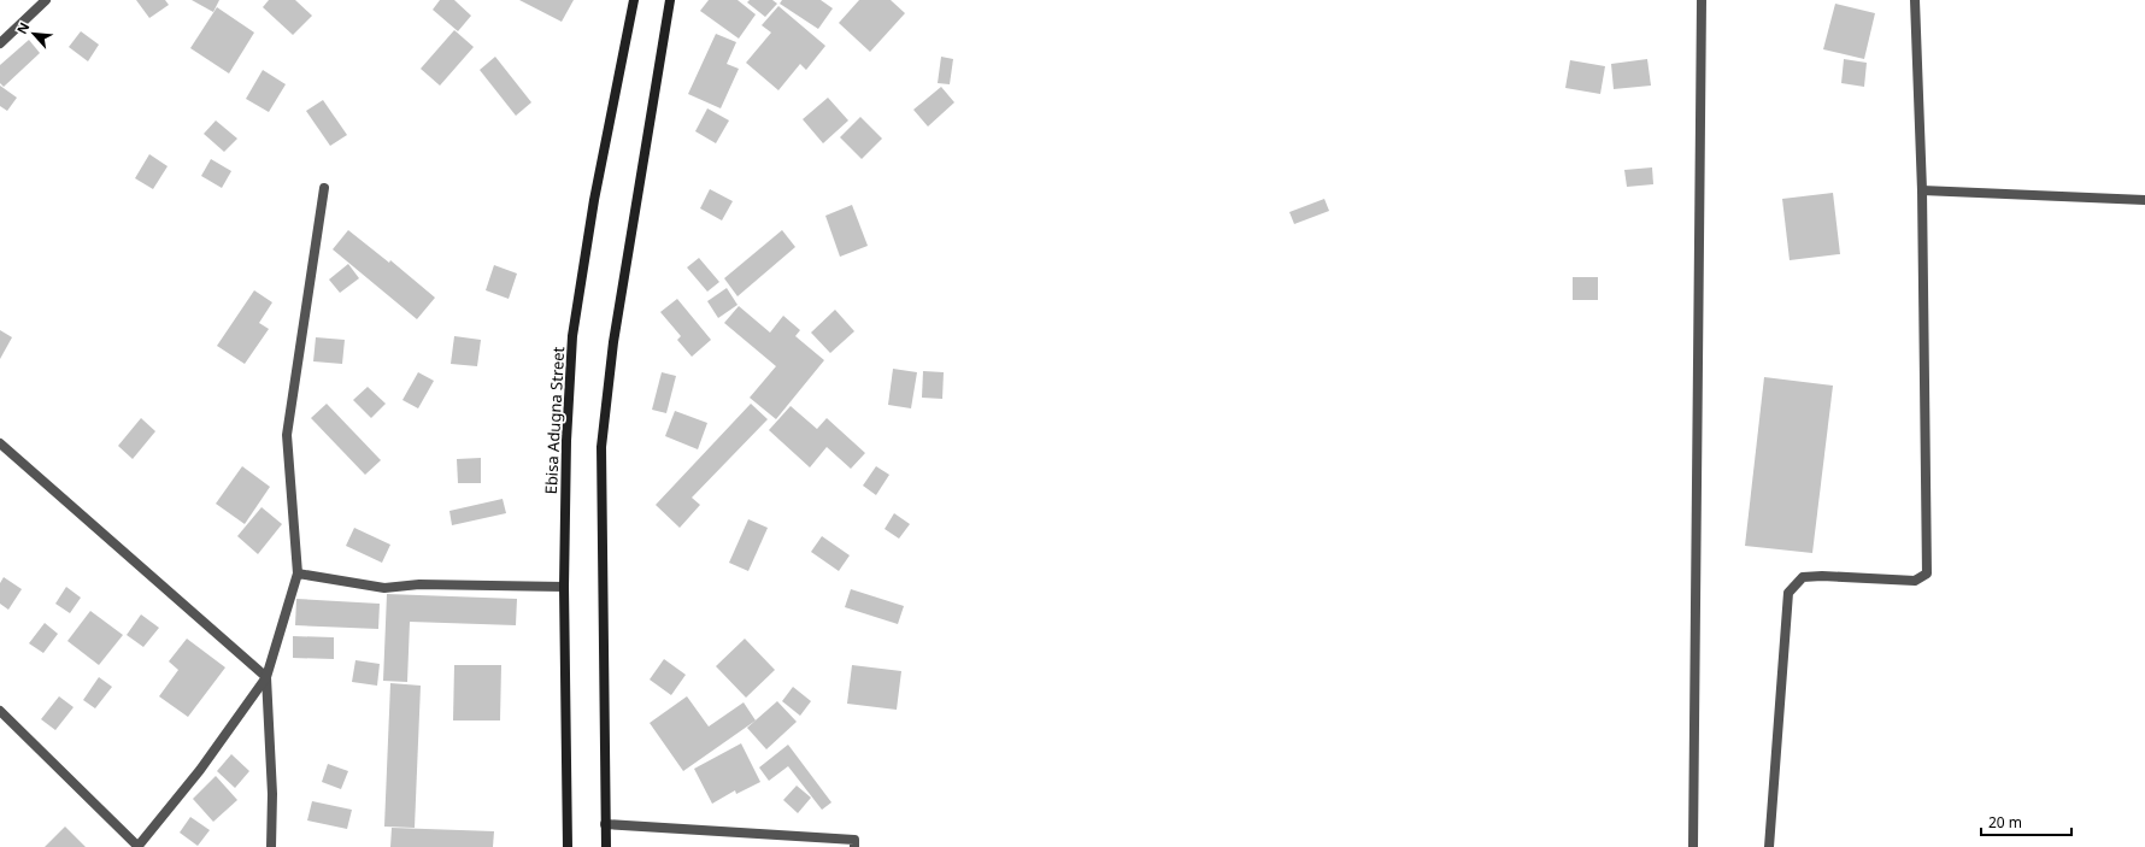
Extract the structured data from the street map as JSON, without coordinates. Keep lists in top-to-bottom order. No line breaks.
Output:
{"streets":{"main road":["Ebisa Adugna Street"]},"scale_bar":"20 m","north":"top left"}
